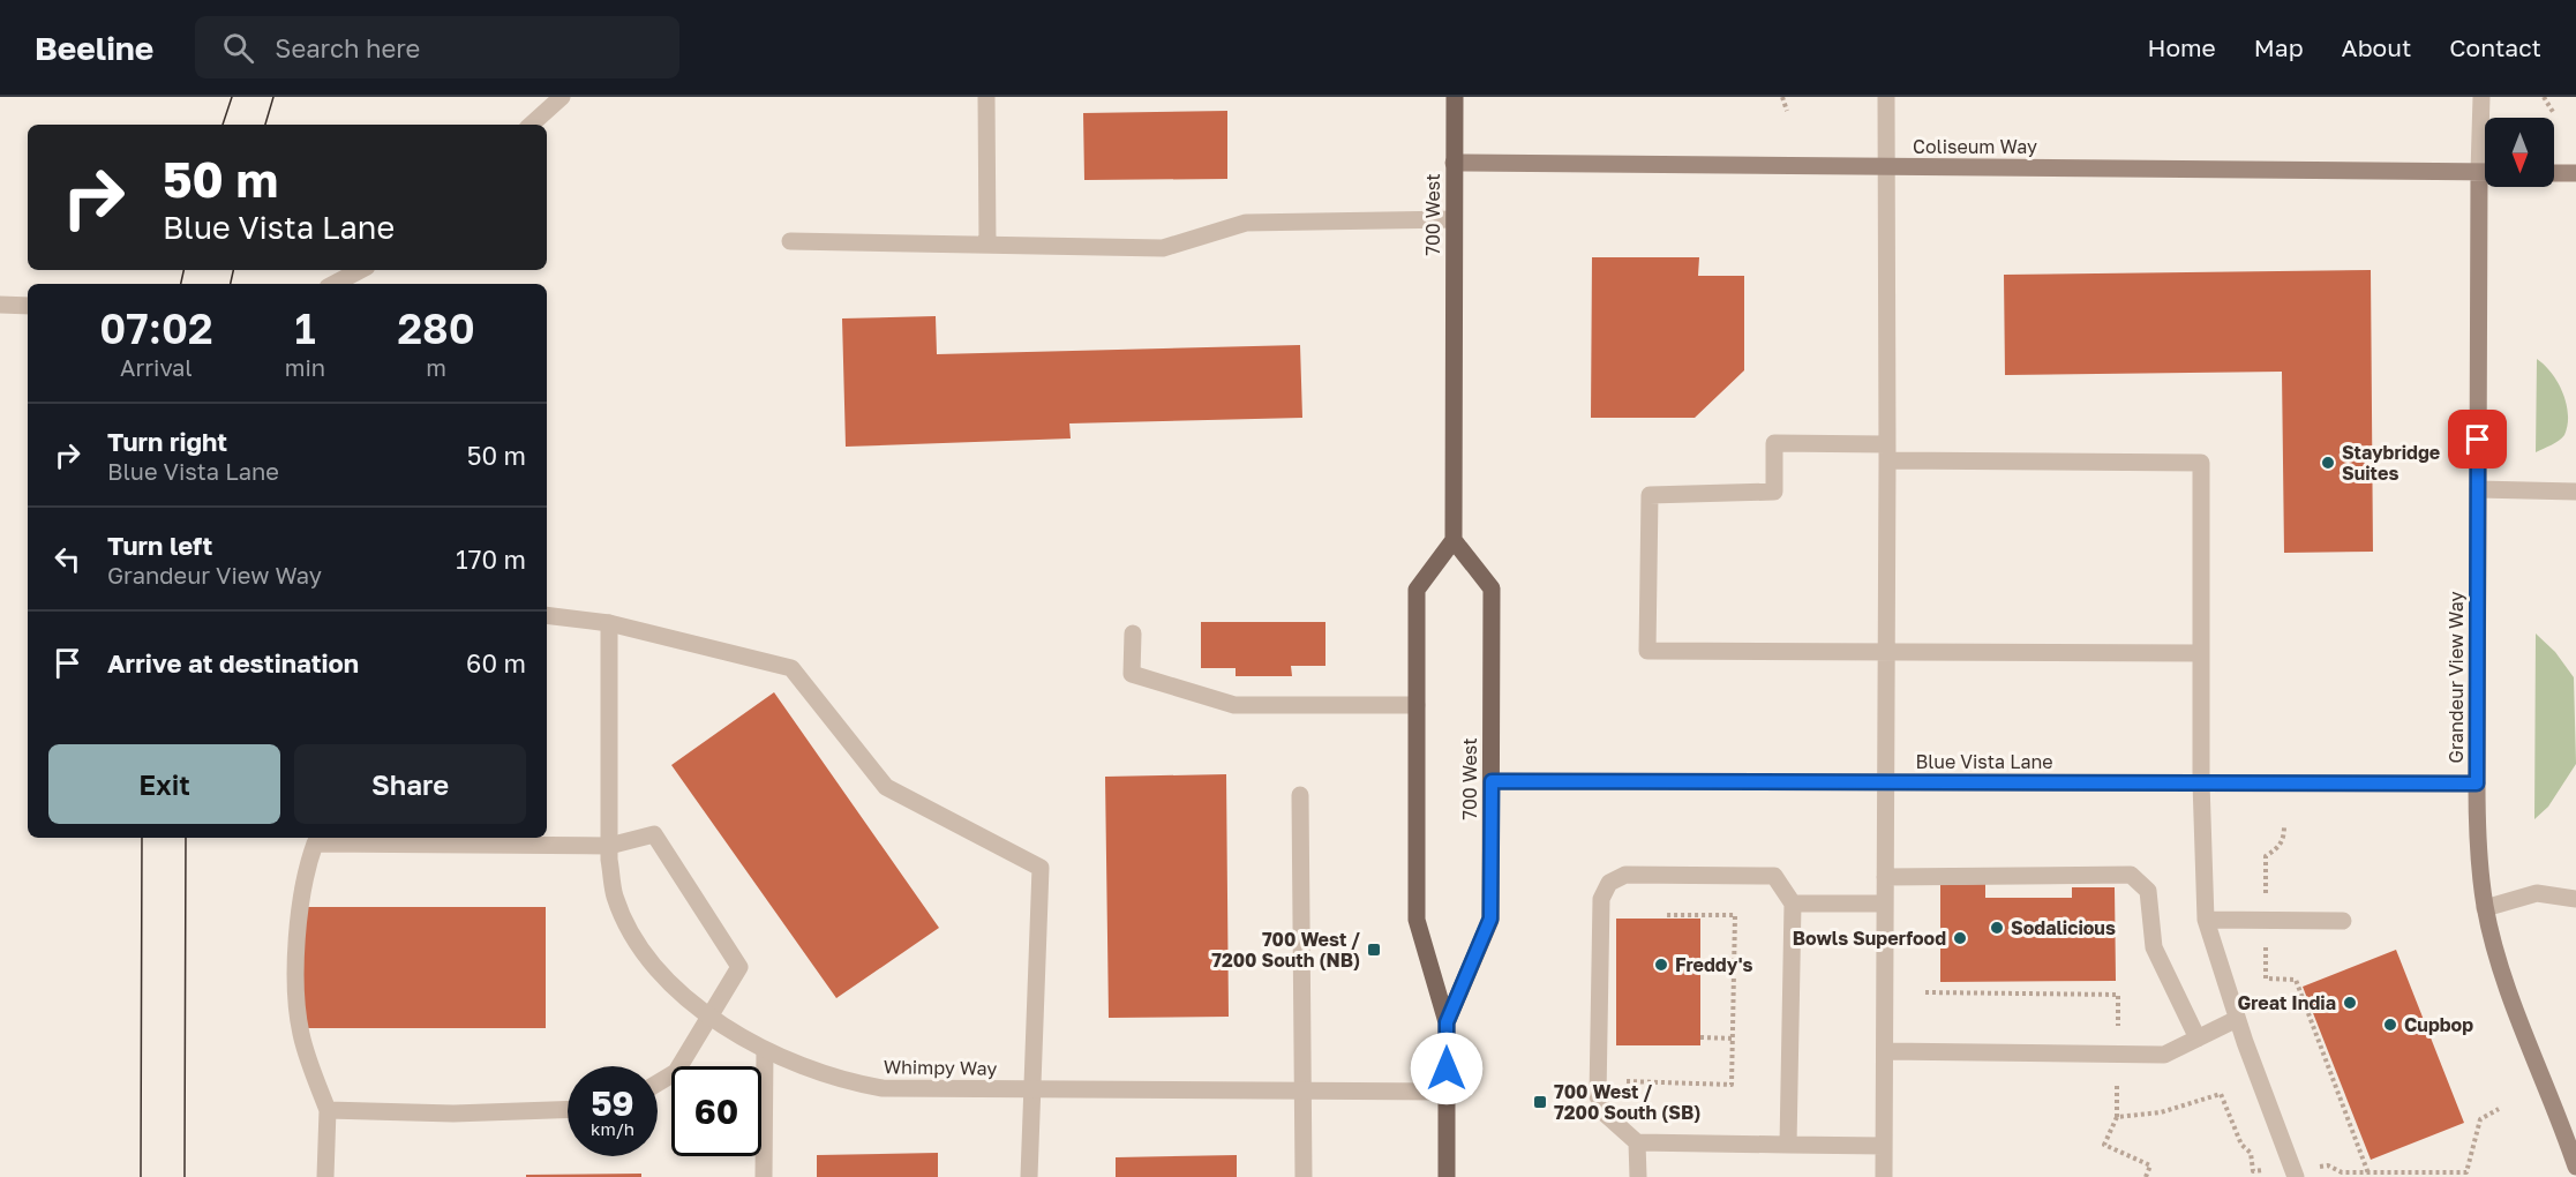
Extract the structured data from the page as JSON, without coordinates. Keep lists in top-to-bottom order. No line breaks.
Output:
{"streets":{"main road":["700 West"],"street":["Coliseum Way","Grandeur View Way","Blue Vista Lane","Whimpy Way"]},"crossings":[["Coliseum Way","700 West"],["700 West","Blue Vista Lane"],["700 West","Whimpy Way"],["Grandeur View Way","Blue Vista Lane"]],"places":{"other":["Staybridge Suites","Sodalicious","Bowls Superfood","Freddy's","Great India","Cupbop"],"transit":["700 West / 7200 South (NB)","700 West / 7200 South (SB)"]},"north":"bottom","page":{"header":"Beeline","search":"Search here","nav":["Home","Map","About","Contact"],"turn":["50 m","Blue Vista Lane"],"eta":["07:02","Arrival","1","min","280","m"],"list":[{"name":"Turn right","note":"Blue Vista Lane","value":"50 m"},{"name":"Turn left","note":"Grandeur View Way","value":"170 m"},{"name":"Arrive at destination","value":"60 m"}],"buttons":["Exit","Share"],"speed":"59 km/h","limit":"60"}}
